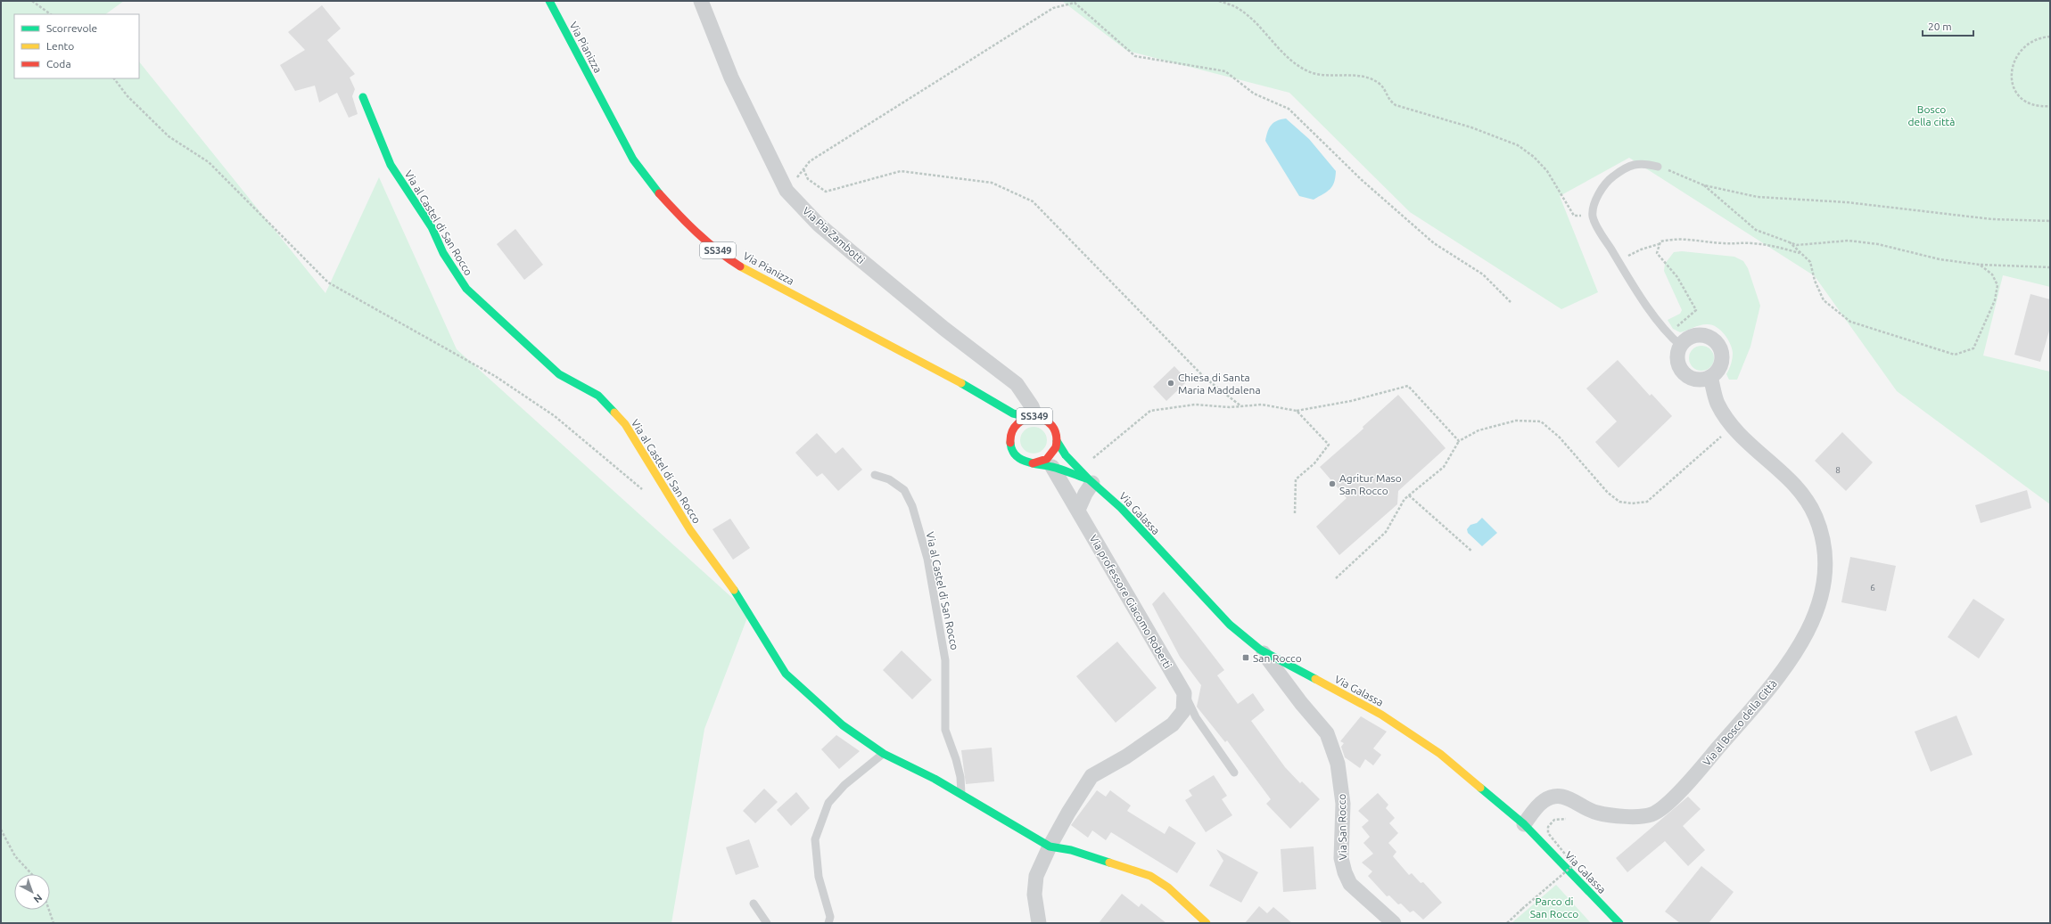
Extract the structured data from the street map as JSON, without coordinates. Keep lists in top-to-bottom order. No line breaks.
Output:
{"streets":{"main road":["Via Pianizza","Via al Castel di San Rocco","SS349","Via Galassa"],"street":["Via Pia Zambotti","Via professore Giacomo Roberti","Via al Bosco della Città","Via San Rocco"]},"crossings":[["Via Pianizza","Via Pia Zambotti"],["Via Pianizza","SS349"],["Via Pianizza","Via Galassa"],["Via Pia Zambotti","SS349"],["Via Pia Zambotti","Via Galassa"],["SS349","Via Galassa"],["Via Galassa","Via professore Giacomo Roberti"],["Via Galassa","Via al Bosco della Città"],["Via Galassa","Via San Rocco"]],"parks":["Bosco della città","Parco di San Rocco"],"places":{"other":["Chiesa di Santa Maria Maddalena","Agritur Maso San Rocco"],"transit":["San Rocco"]},"house_numbers":["8","6"],"legend":["Scorrevole","Lento","Coda"],"scale_bar":"20 m","north":"bottom right"}
